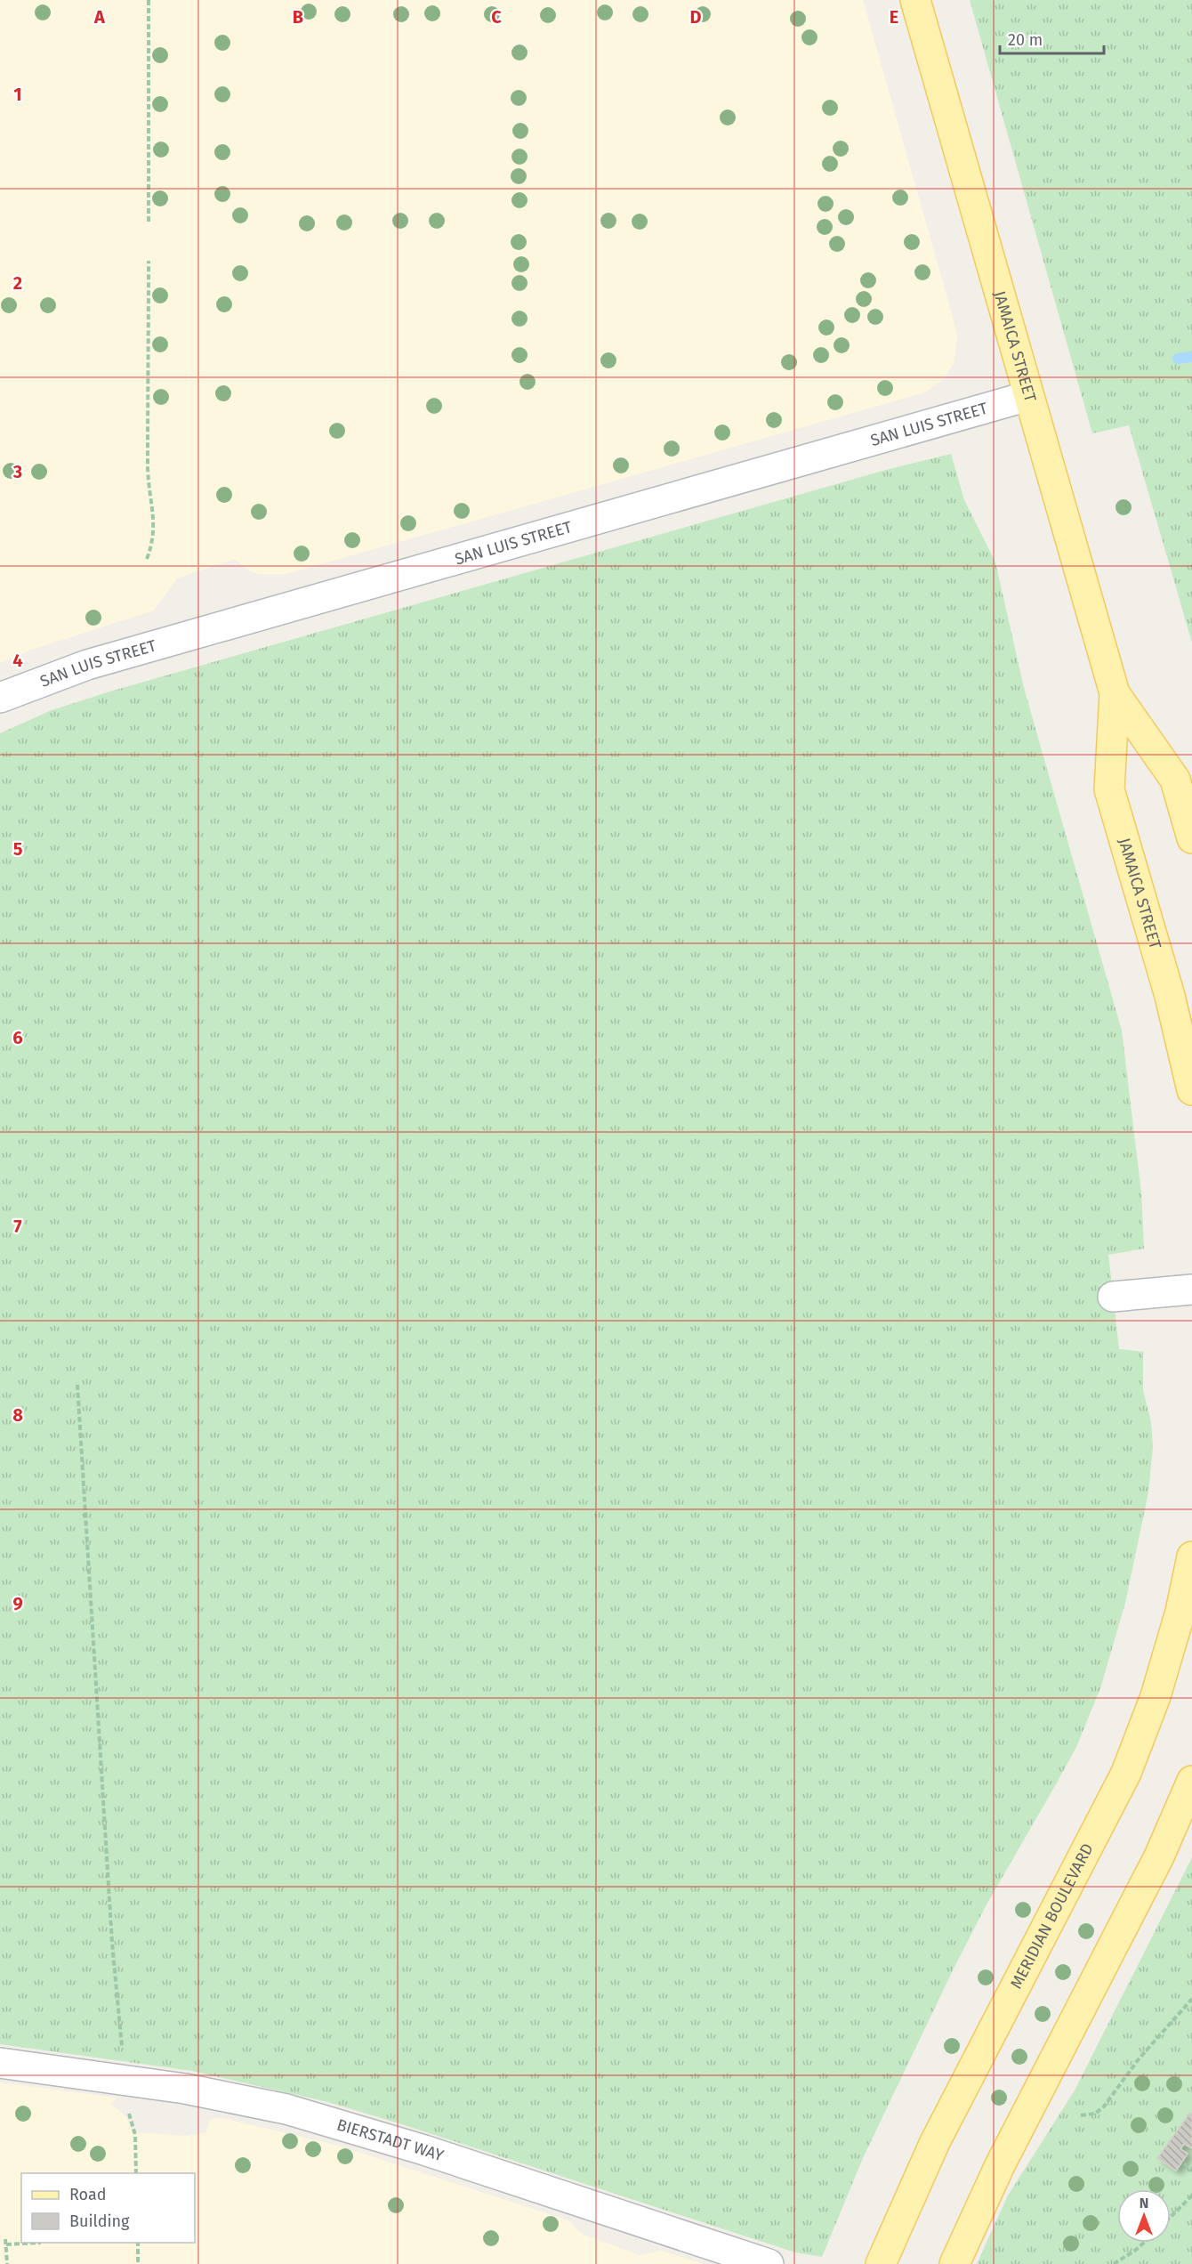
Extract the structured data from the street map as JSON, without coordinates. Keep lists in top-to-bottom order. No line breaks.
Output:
{"streets":{"main road":["JAMAICA STREET","MERIDIAN BOULEVARD"],"street":["SAN LUIS STREET","BIERSTADT WAY"]},"crossings":[["JAMAICA STREET","SAN LUIS STREET"]],"legend":["Road","Building"],"scale_bar":"20 m","north":"top","grid":{"columns":["A","B","C","D","E"],"rows":["1","2","3","4","5","6","7","8","9"]}}
